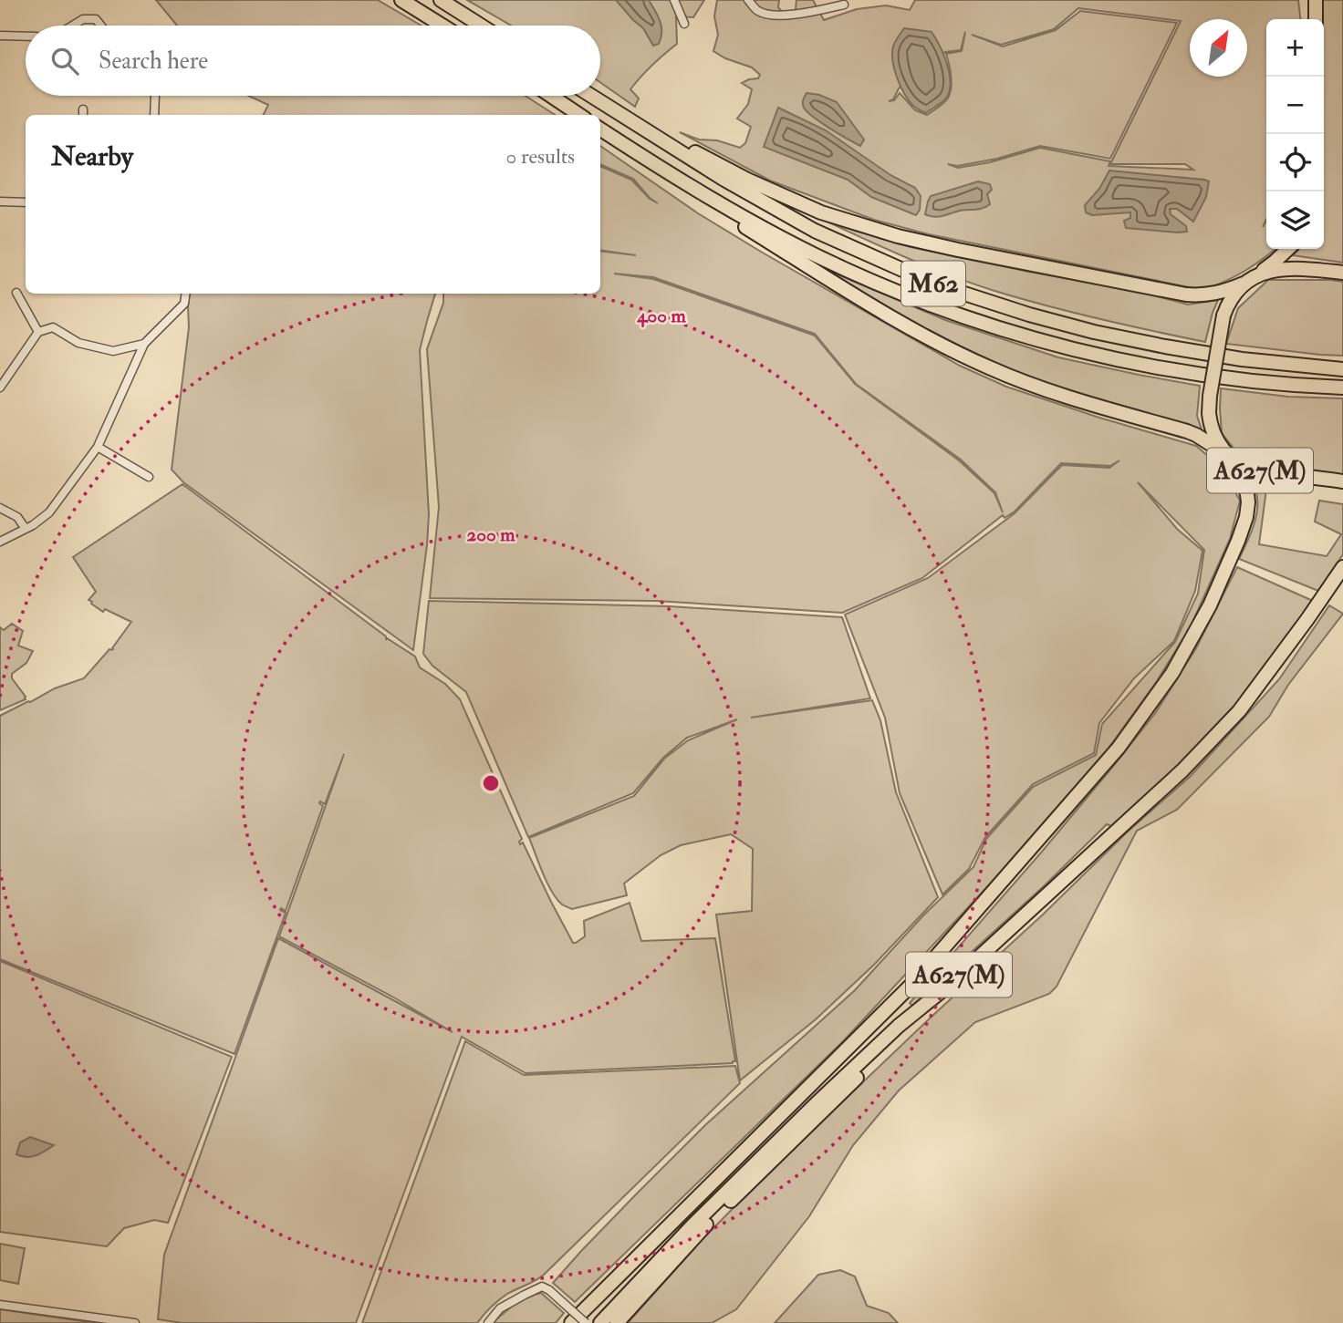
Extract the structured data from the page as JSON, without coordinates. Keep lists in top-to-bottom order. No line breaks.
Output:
{"streets":{"highway":["M62","A627(M)"]},"crossings":[["M62","A627(M)"]],"north":"top right","page":{"map_buttons":["+","−"],"search":"Search here","heading":["Nearby","0 results"]},"rings":["400 m","200 m"]}
